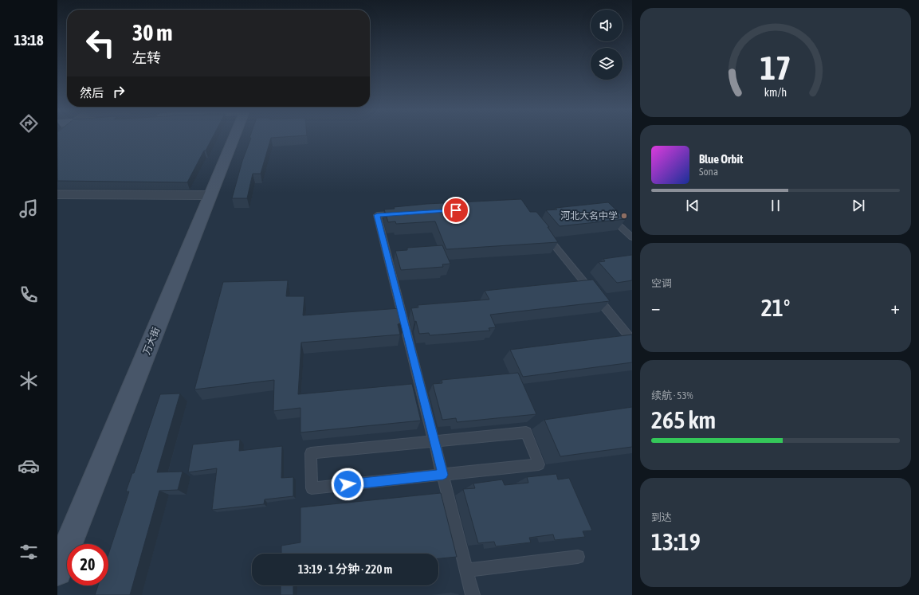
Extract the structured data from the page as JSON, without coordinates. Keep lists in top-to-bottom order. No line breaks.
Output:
{"streets":{"street":["万大街"]},"places":["河北大名中学"],"page":{"tabs":"13:18","turn":["30 m","左转"],"then":"然后","song":["Blue Orbit","Sona"],"tile":["空调",["续航 · 53%","265 km"],["到达","13:19"]],"heat":["−","21°","+"],"limit":"20","trip":"13:19 · 1 分钟 · 220 m","gauge":["17","km/h"]}}
